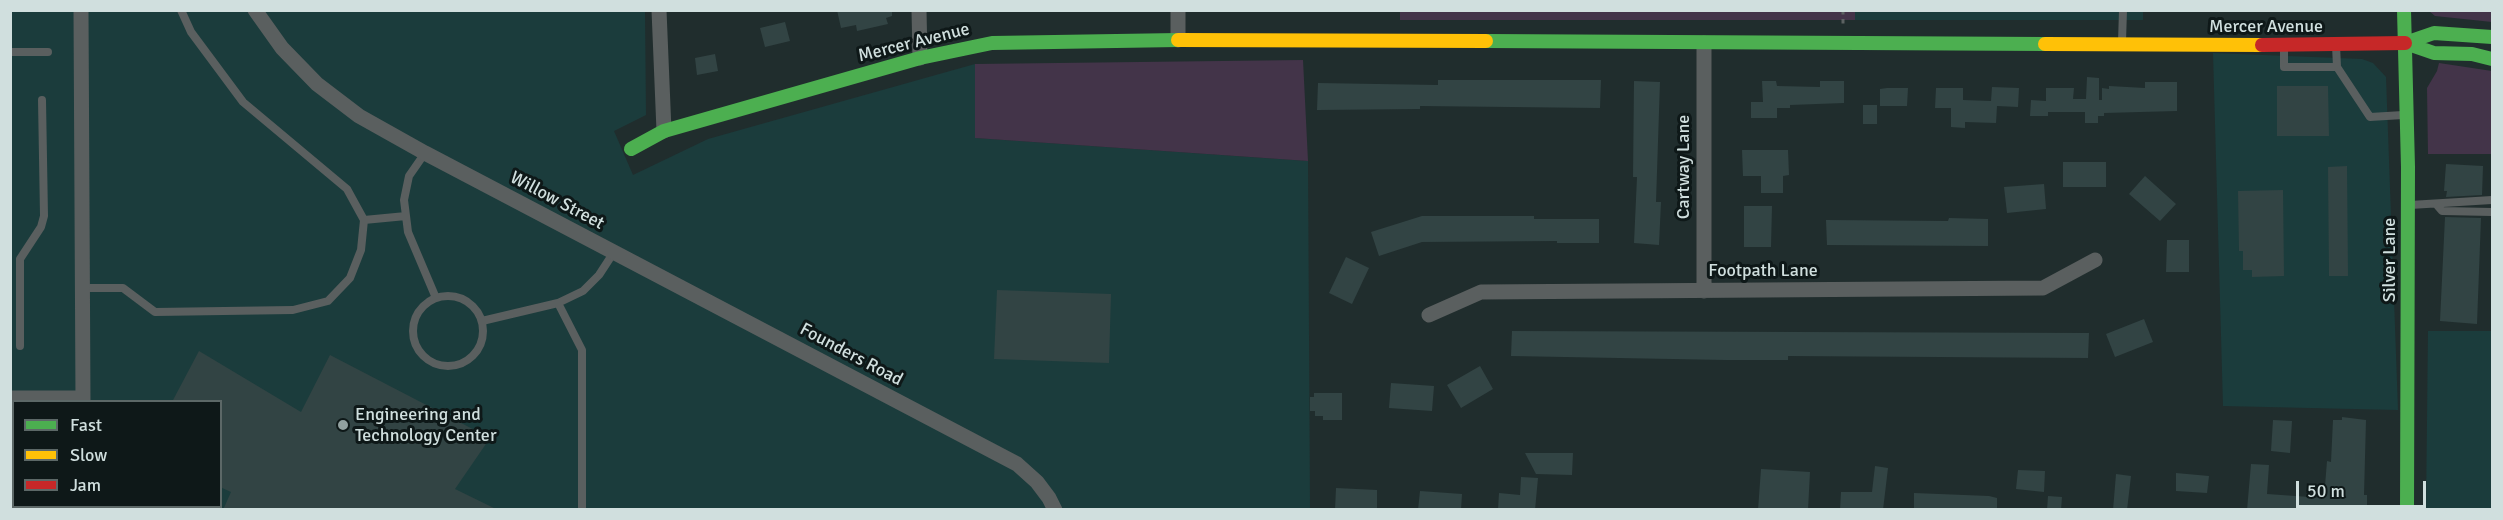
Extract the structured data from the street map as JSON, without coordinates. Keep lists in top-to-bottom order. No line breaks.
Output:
{"streets":{"main road":["Mercer Avenue","Silver Lane"],"street":["Cartway Lane","Willow Street","Footpath Lane","Founders Road"]},"crossings":[["Mercer Avenue","Cartway Lane"],["Mercer Avenue","Silver Lane"],["Cartway Lane","Footpath Lane"],["Willow Street","Founders Road"]],"places":["Engineering and Technology Center"],"legend":["Fast","Slow","Jam"],"scale_bar":"50 m"}
